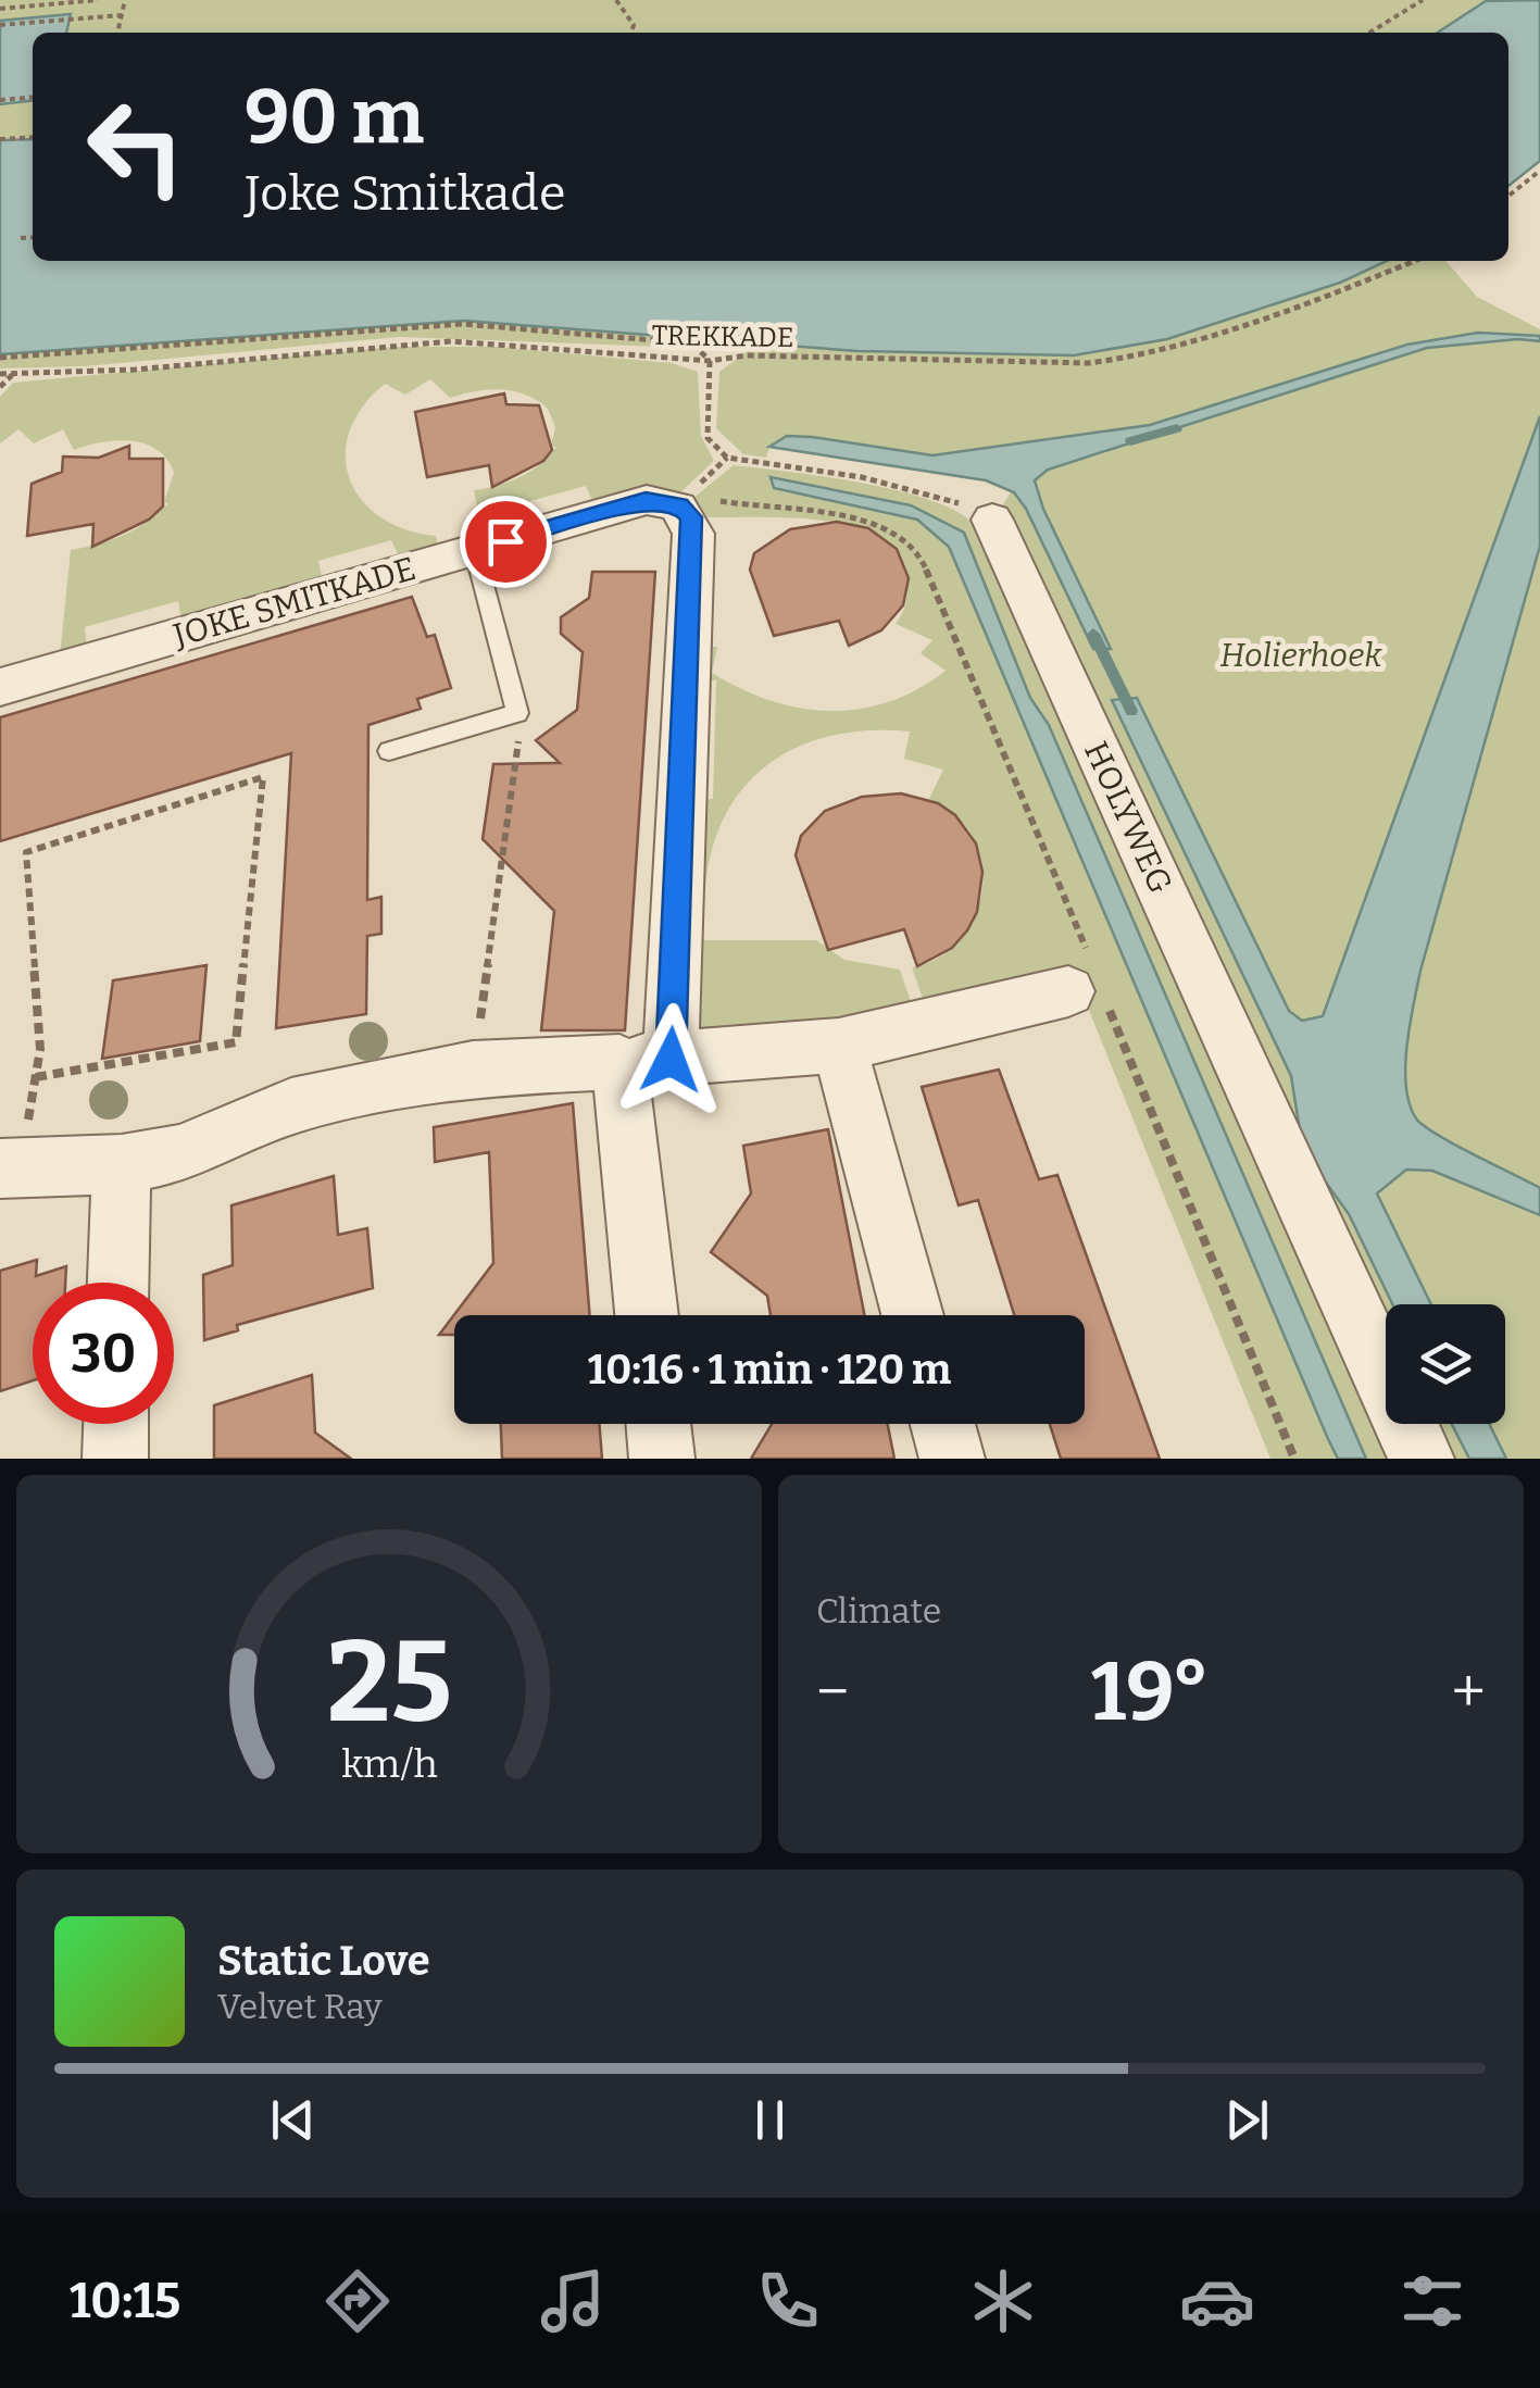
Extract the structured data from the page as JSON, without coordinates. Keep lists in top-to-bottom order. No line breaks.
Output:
{"streets":{"street":["JOKE SMITKADE","HOLYWEG"],"path":["TREKKADE"]},"parks":["Holierhoek"],"page":{"turn":["90 m","Joke Smitkade"],"limit":"30","trip":"10:16 · 1 min · 120 m","tile":"Climate","heat":["−","19°","+"],"song":["Static Love","Velvet Ray"],"tabs":"10:15","gauge":["25","km/h"]}}
